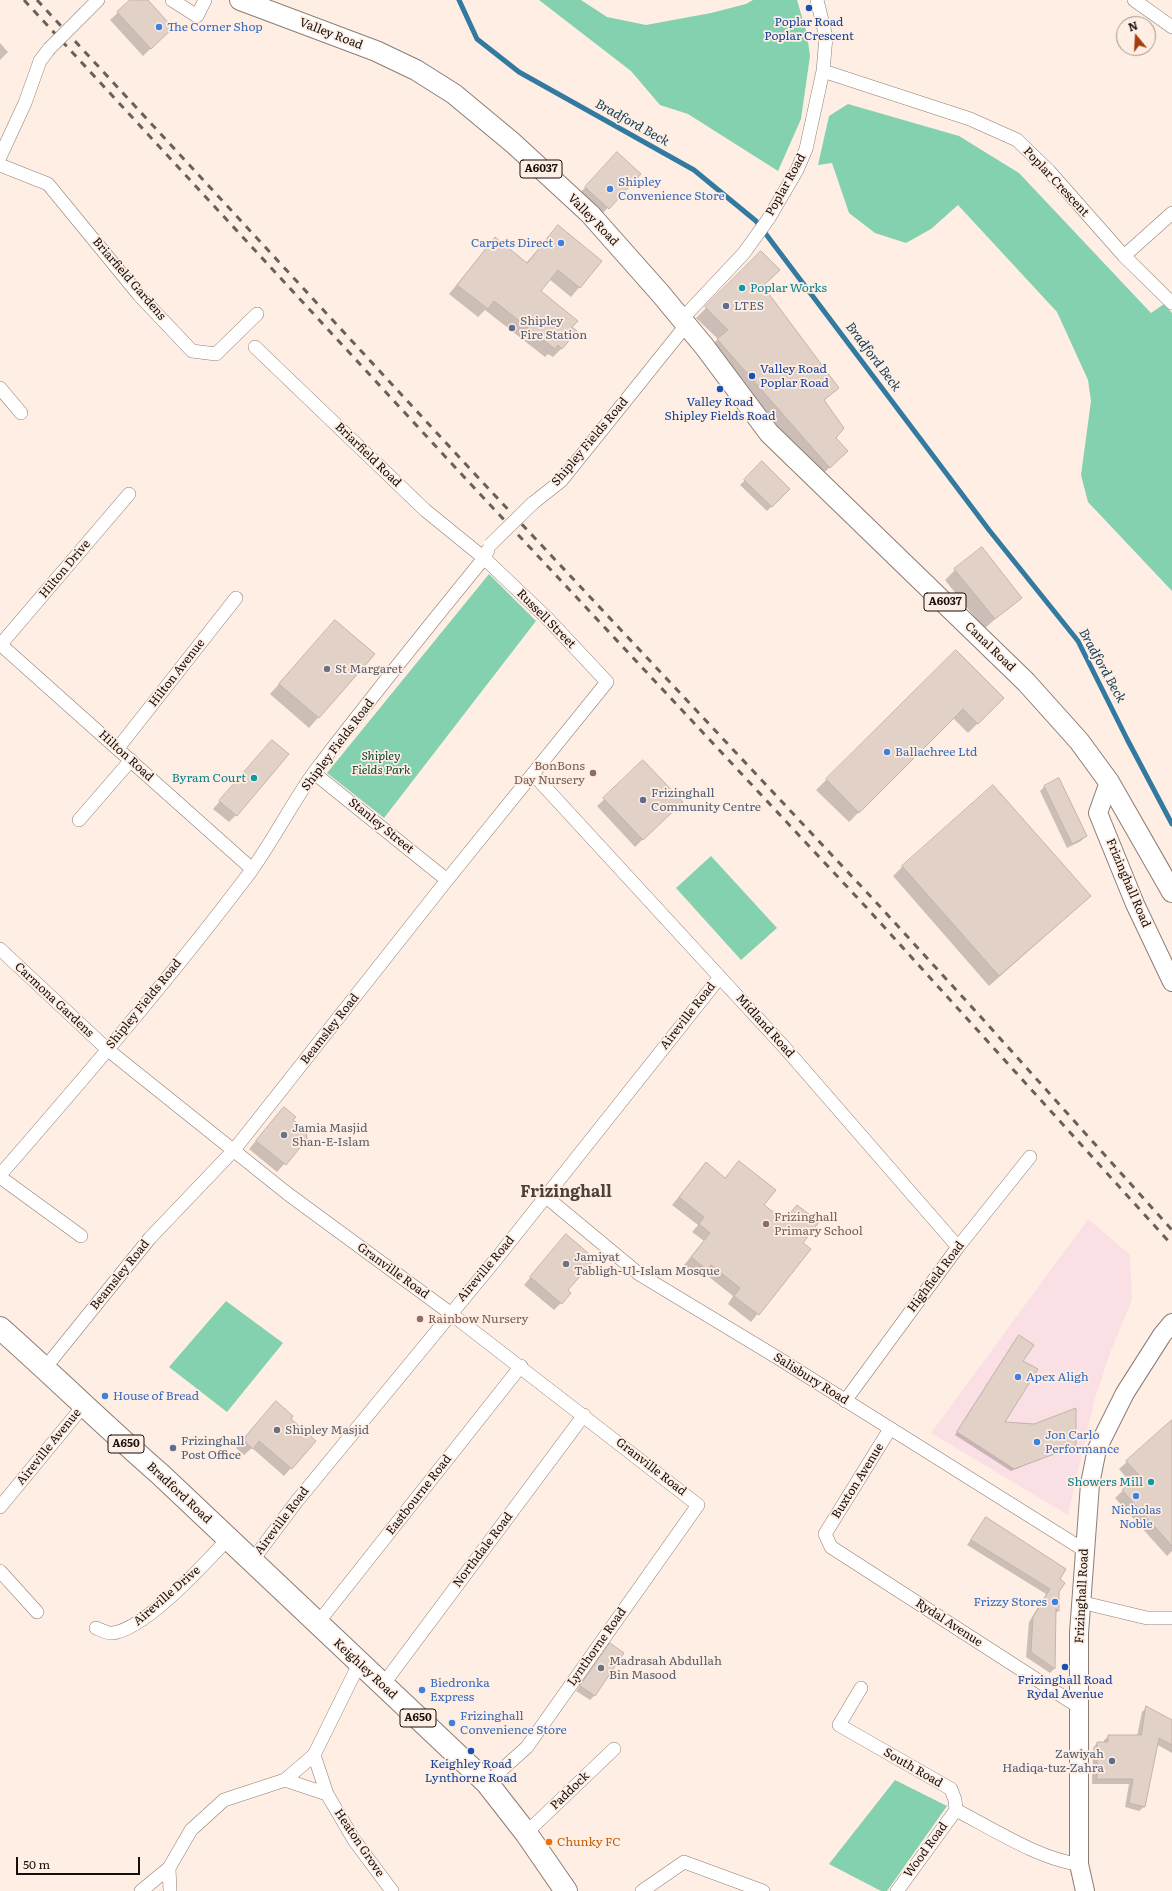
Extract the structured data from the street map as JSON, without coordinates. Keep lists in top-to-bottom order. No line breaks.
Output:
{"streets":{"highway":["A650","Bradford Road","Keighley Road"],"main road":["Valley Road","A6037","Canal Road"],"street":["Poplar Crescent","Poplar Road","Briarfield Gardens","Shipley Fields Road","Briarfield Road","Hilton Drive","Russell Street","Hilton Avenue","Hilton Road","Stanley Street","Frizinghall Road","Carmona Gardens","Aireville Road","Midland Road","Beamsley Road","Granville Road","Highfield Road","Salisbury Road","Aireville Avenue","Buxton Avenue","Eastbourne Road","Northdale Road","Aireville Drive","Rydal Avenue","Lynthorne Road","South Road","Paddock","Heaton Grove","Wood Road"]},"crossings":[["Valley Road","Poplar Road"],["Valley Road","Shipley Fields Road"],["Valley Road","Canal Road"],["Poplar Crescent","Poplar Road"],["Poplar Road","Shipley Fields Road"],["Shipley Fields Road","Briarfield Road"],["Shipley Fields Road","Russell Street"],["Shipley Fields Road","Hilton Road"],["Shipley Fields Road","Stanley Street"],["Shipley Fields Road","Carmona Gardens"],["Shipley Fields Road","Granville Road"],["Briarfield Road","Russell Street"],["Hilton Drive","Hilton Road"],["Russell Street","Beamsley Road"],["Canal Road","Frizinghall Road"],["Hilton Avenue","Hilton Road"],["Stanley Street","Beamsley Road"],["Frizinghall Road","Salisbury Road"],["Frizinghall Road","Rydal Avenue"],["Carmona Gardens","Granville Road"],["Aireville Road","Midland Road"],["Aireville Road","Granville Road"],["Aireville Road","Salisbury Road"],["Aireville Road","Bradford Road"],["Aireville Road","Keighley Road"],["Midland Road","Beamsley Road"],["Midland Road","Highfield Road"],["Beamsley Road","Granville Road"],["Beamsley Road","Bradford Road"],["Granville Road","Eastbourne Road"],["Granville Road","Northdale Road"],["Granville Road","Lynthorne Road"],["Highfield Road","Salisbury Road"],["Salisbury Road","Buxton Avenue"],["Aireville Avenue","Bradford Road"],["Buxton Avenue","Rydal Avenue"],["Bradford Road","Aireville Drive"],["Bradford Road","Keighley Road"],["Eastbourne Road","Keighley Road"],["Northdale Road","Keighley Road"],["Lynthorne Road","Keighley Road"],["Keighley Road","Paddock"],["South Road","Wood Road"]],"districts":["Frizinghall"],"water":["Bradford Beck"],"parks":["Shipley Fields Park"],"places":["Poplar Road Poplar Crescent","The Corner Shop","Shipley Convenience Store","Carpets Direct","Poplar Works","LTES","Shipley Fire Station","Valley Road Poplar Road","Valley Road Shipley Fields Road","St Margaret","Ballachree Ltd","BonBons Day Nursery","Byram Court","Frizinghall Community Centre","Jamia Masjid Shan-E-Islam","Frizinghall Primary School","Jamiyat Tabligh-Ul-Islam Mosque","Rainbow Nursery","Apex Aligh","House of Bread","Shipley Masjid","Jon Carlo Performance","Frizinghall Post Office","Showers Mill","Nicholas Noble","Frizzy Stores","Frizinghall Road Rydal Avenue","Madrasah Abdullah Bin Masood","Biedronka Express","Frizinghall Convenience Store","Keighley Road Lynthorne Road","Zawiyah Hadiqa-tuz-Zahra","Chunky FC"],"scale_bar":"50 m","north":"top"}
